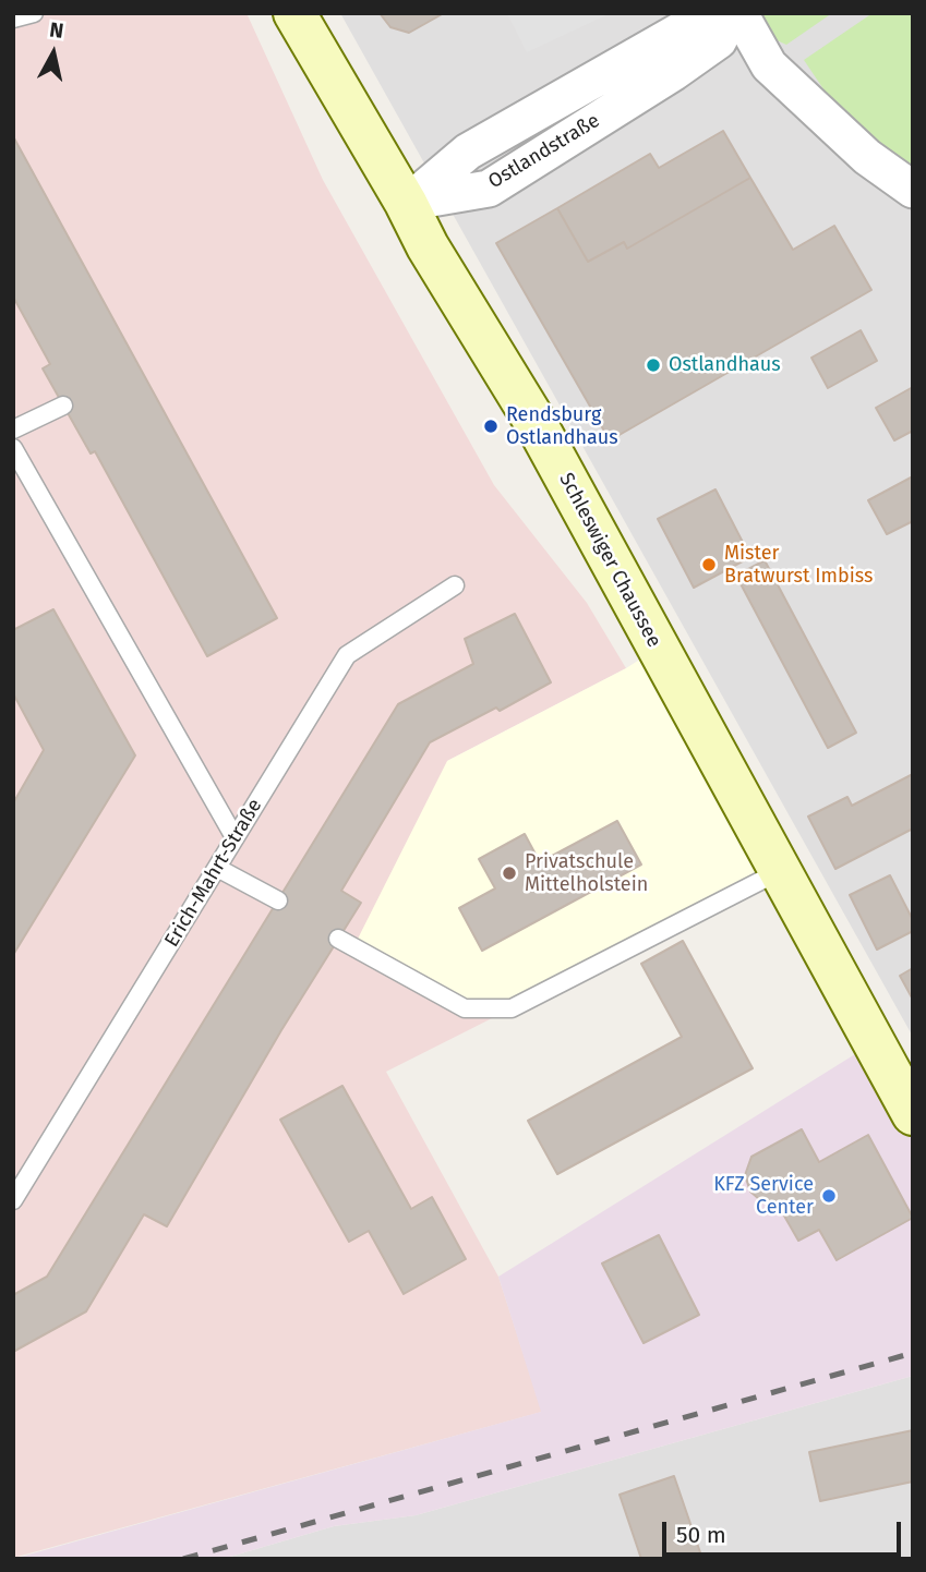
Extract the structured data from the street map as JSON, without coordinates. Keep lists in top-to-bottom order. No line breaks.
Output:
{"streets":{"main road":["Schleswiger Chaussee"],"street":["Ostlandstraße"],"lane":["Erich-Mahrt-Straße"]},"crossings":[["Ostlandstraße","Schleswiger Chaussee"]],"places":["Ostlandhaus","Rendsburg Ostlandhaus","Mister Bratwurst Imbiss","Privatschule Mittelholstein","KFZ Service Center"],"scale_bar":"50 m","north":"top"}
